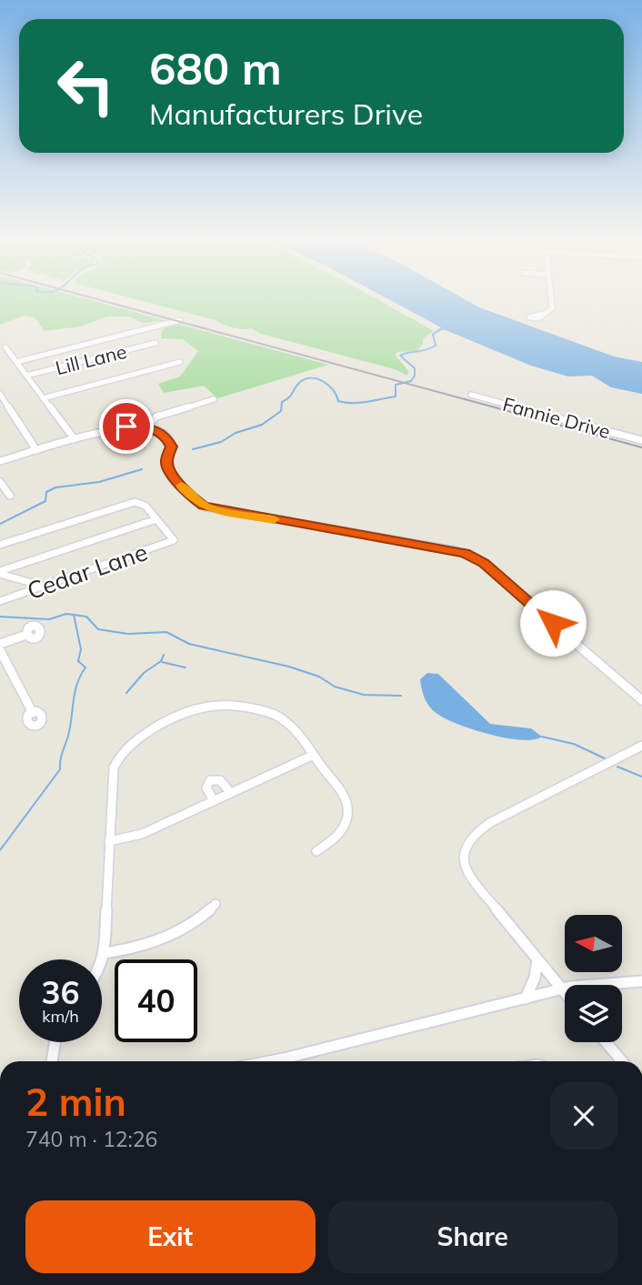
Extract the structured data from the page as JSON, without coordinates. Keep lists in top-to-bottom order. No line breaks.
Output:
{"streets":{"street":["Lill Lane","Fannie Drive","Cedar Lane"]},"north":"left","page":{"turn":["680 m","Manufacturers Drive"],"speed":"36 km/h","limit":"40","heading":["2 min","740 m · 12:26"],"buttons":["Exit","Share"]}}
